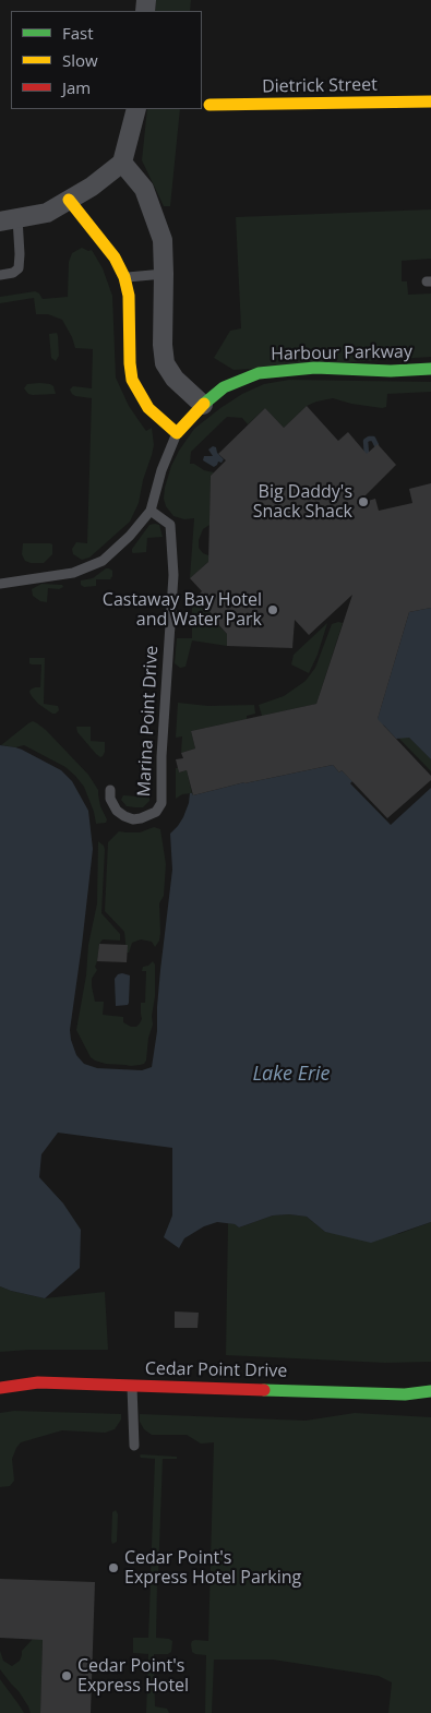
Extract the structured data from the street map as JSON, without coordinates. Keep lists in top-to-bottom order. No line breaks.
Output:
{"streets":{"street":["Dietrick Street","Harbour Parkway","Cedar Point Drive"],"lane":["Marina Point Drive"]},"water":["Lake Erie"],"places":["Big Daddy's Snack Shack","Castaway Bay Hotel and Water Park","Cedar Point's Express Hotel Parking","Cedar Point's Express Hotel"],"legend":["Fast","Slow","Jam"]}
